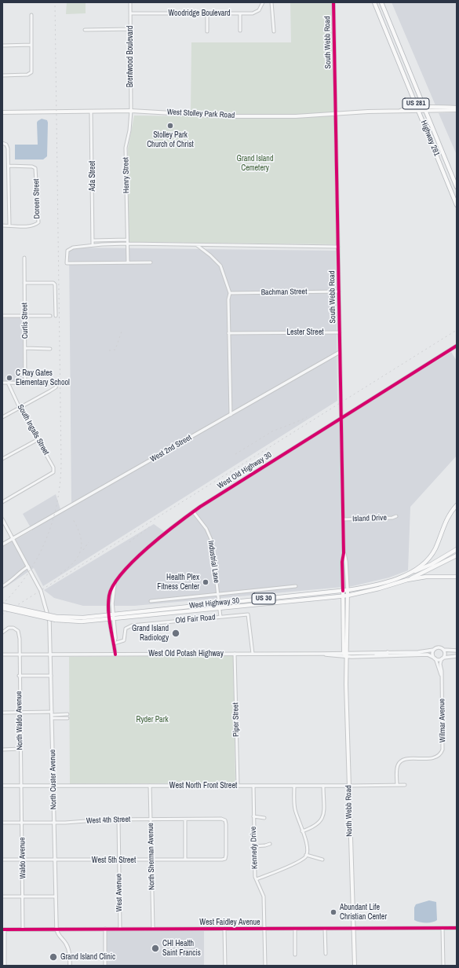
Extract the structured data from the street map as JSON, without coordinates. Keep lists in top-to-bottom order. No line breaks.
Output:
{"streets":{"main road":["South Webb Road","US 281","West Stolley Park Road","Highway 281","US 30","West Highway 30","North Webb Road"],"street":["Woodridge Boulevard","Brentwood Boulevard","Henry Street","Ada Street","Doreen Street","Bachman Street","Curtis Street","Lester Street","South Ingalls Street","West 2nd Street","West Old Highway 30","Island Drive","Industrial Lane","Old Fair Road","West Old Potash Highway","Piper Street","North Waldo Avenue","Wilmar Avenue","North Custer Avenue","West North Front Street","West 4th Street","Kennedy Drive","North Sherman Avenue","Waldo Avenue","West 5th Street","West Avenue","West Faidley Avenue"]},"crossings":[["Woodridge Boulevard","Brentwood Boulevard"],["South Webb Road","West Stolley Park Road"],["South Webb Road","Bachman Street"],["South Webb Road","Lester Street"],["South Webb Road","West 2nd Street"],["South Webb Road","West Old Highway 30"],["South Webb Road","Island Drive"],["South Webb Road","West Highway 30"],["South Webb Road","West Old Potash Highway"],["Brentwood Boulevard","West Stolley Park Road"],["Brentwood Boulevard","Henry Street"],["West Stolley Park Road","Highway 281"],["West Stolley Park Road","Henry Street"],["West Stolley Park Road","Ada Street"],["West 2nd Street","North Custer Avenue"],["West Old Highway 30","Industrial Lane"],["West Old Highway 30","West Highway 30"],["West Old Highway 30","Old Fair Road"],["West Old Highway 30","West Old Potash Highway"],["Industrial Lane","West Highway 30"],["Industrial Lane","Old Fair Road"],["Old Fair Road","West Old Potash Highway"],["West Old Potash Highway","Piper Street"],["West Old Potash Highway","Wilmar Avenue"],["West Old Potash Highway","North Custer Avenue"],["West Old Potash Highway","North Webb Road"],["Piper Street","West North Front Street"],["North Waldo Avenue","West North Front Street"],["North Waldo Avenue","Waldo Avenue"],["Wilmar Avenue","West North Front Street"],["North Custer Avenue","West North Front Street"],["North Custer Avenue","West 4th Street"],["North Custer Avenue","West 5th Street"],["North Custer Avenue","West Faidley Avenue"],["West North Front Street","North Webb Road"],["West North Front Street","Kennedy Drive"],["West North Front Street","North Sherman Avenue"],["West North Front Street","Waldo Avenue"],["North Webb Road","West Faidley Avenue"],["West 4th Street","North Sherman Avenue"],["West 4th Street","Waldo Avenue"],["West 4th Street","West 5th Street"],["West 4th Street","West Avenue"],["Kennedy Drive","West Faidley Avenue"],["North Sherman Avenue","West 5th Street"],["North Sherman Avenue","West Faidley Avenue"],["Waldo Avenue","West 5th Street"],["Waldo Avenue","West Faidley Avenue"],["West 5th Street","West Avenue"],["West Avenue","West Faidley Avenue"]],"parks":["Grand Island Cemetery","Ryder Park"],"places":["Stolley Park Church of Christ","C Ray Gates Elementary School","Health Plex Fitness Center","Grand Island Radiology","Abundant Life Christian Center","CHI Health Saint Francis","Grand Island Clinic"]}
